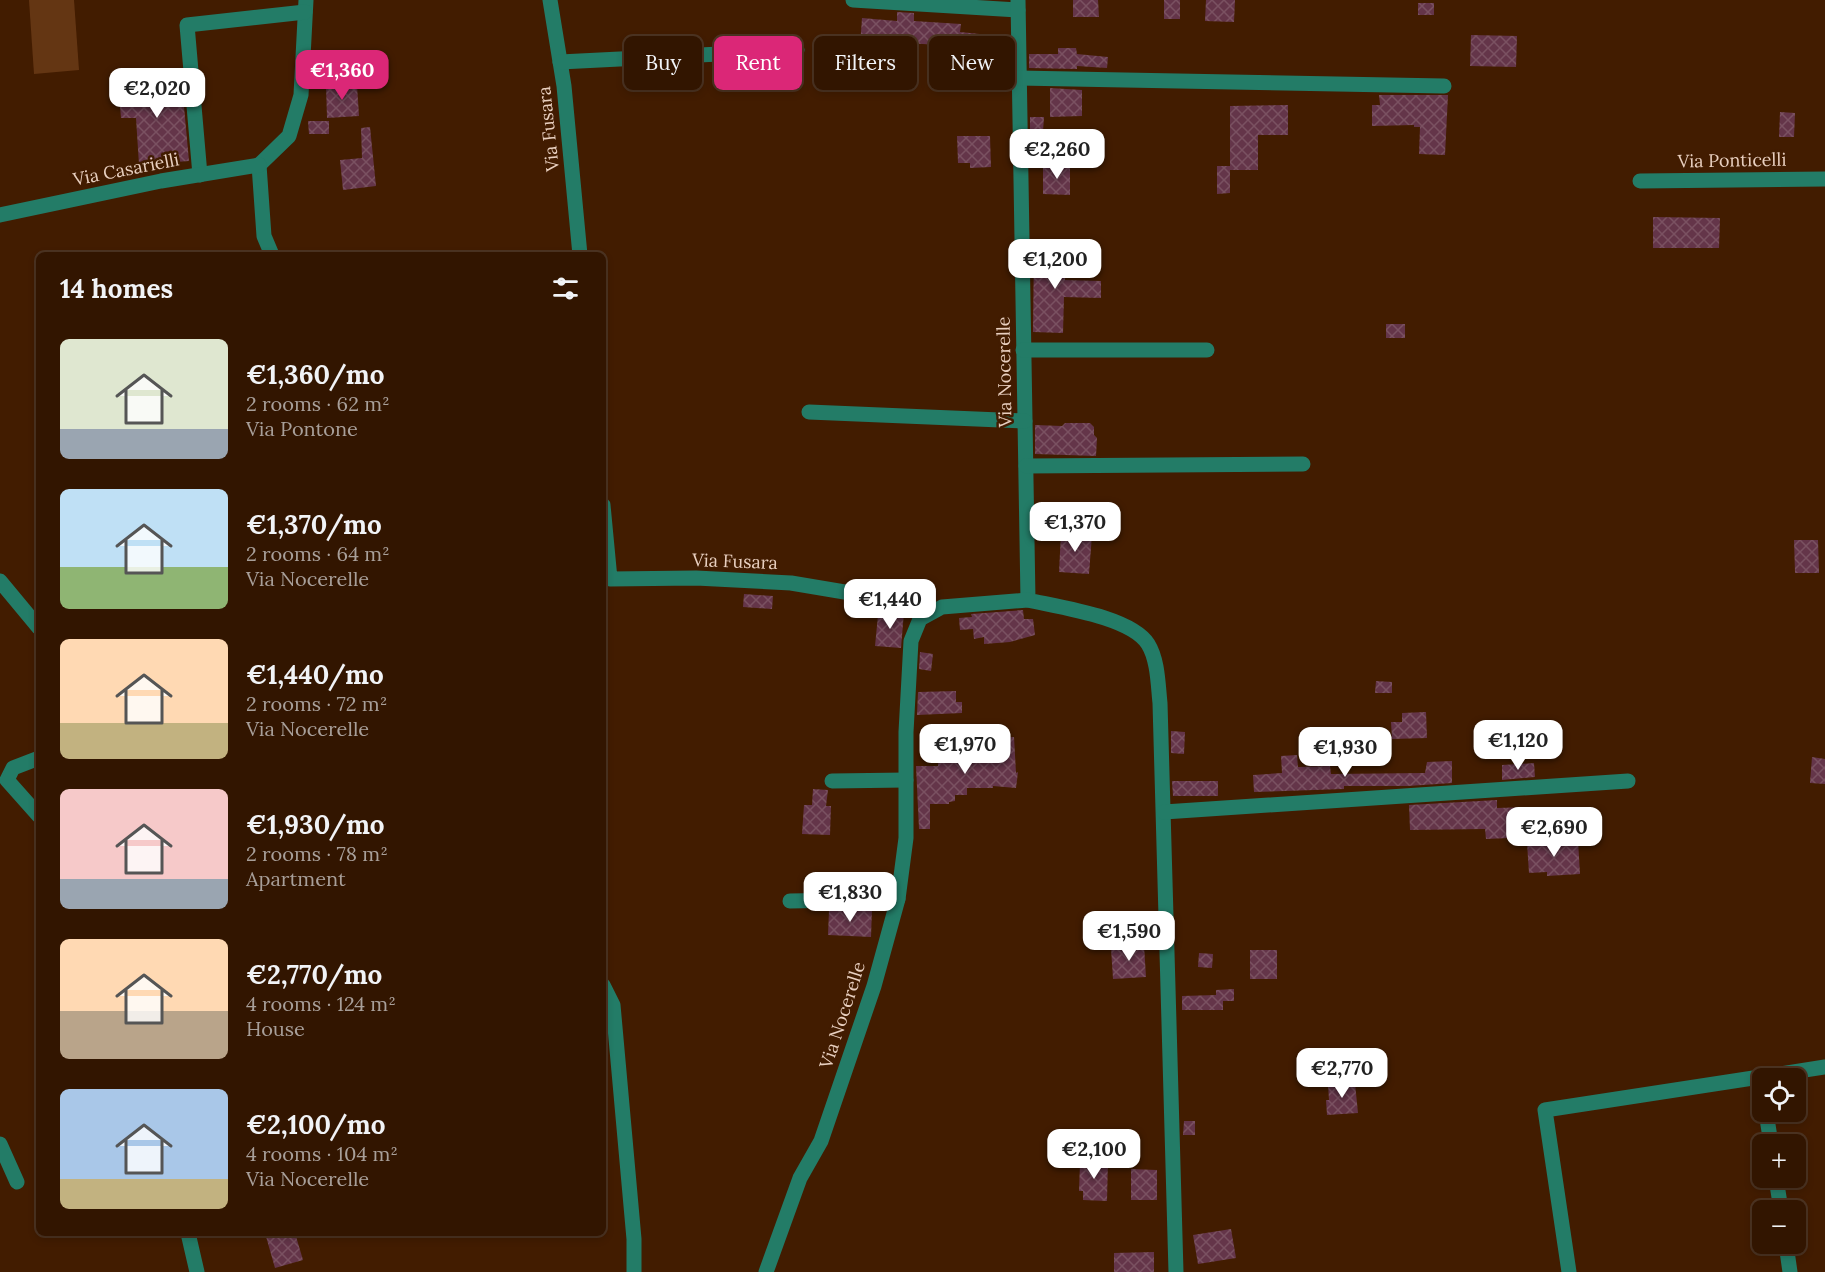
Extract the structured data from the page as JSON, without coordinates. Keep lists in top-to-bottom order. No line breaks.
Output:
{"streets":{"street":["Via Fusara","Via Ponticelli","Via Casarielli","Via Nocerelle"]},"crossings":[["Via Fusara","Via Nocerelle"]],"page":{"chip":["Buy","Rent","Filters","New"],"price":["€1,360","€2,020","€2,260","€1,200","€1,370","€1,440","€1,120","€1,970","€1,930","€2,690","€1,830","€1,590","€2,770","€2,100"],"heading":"14 homes","list":[{"name":"€1,360/mo","note":"2 rooms · 62 m² · Via Pontone"},{"name":"€1,370/mo","note":"2 rooms · 64 m² · Via Nocerelle"},{"name":"€1,440/mo","note":"2 rooms · 72 m² · Via Nocerelle"},{"name":"€1,930/mo","note":"2 rooms · 78 m² · Apartment"},{"name":"€2,770/mo","note":"4 rooms · 124 m² · House"},{"name":"€2,100/mo","note":"4 rooms · 104 m² · Via Nocerelle"}],"map_buttons":["+","−"]}}
